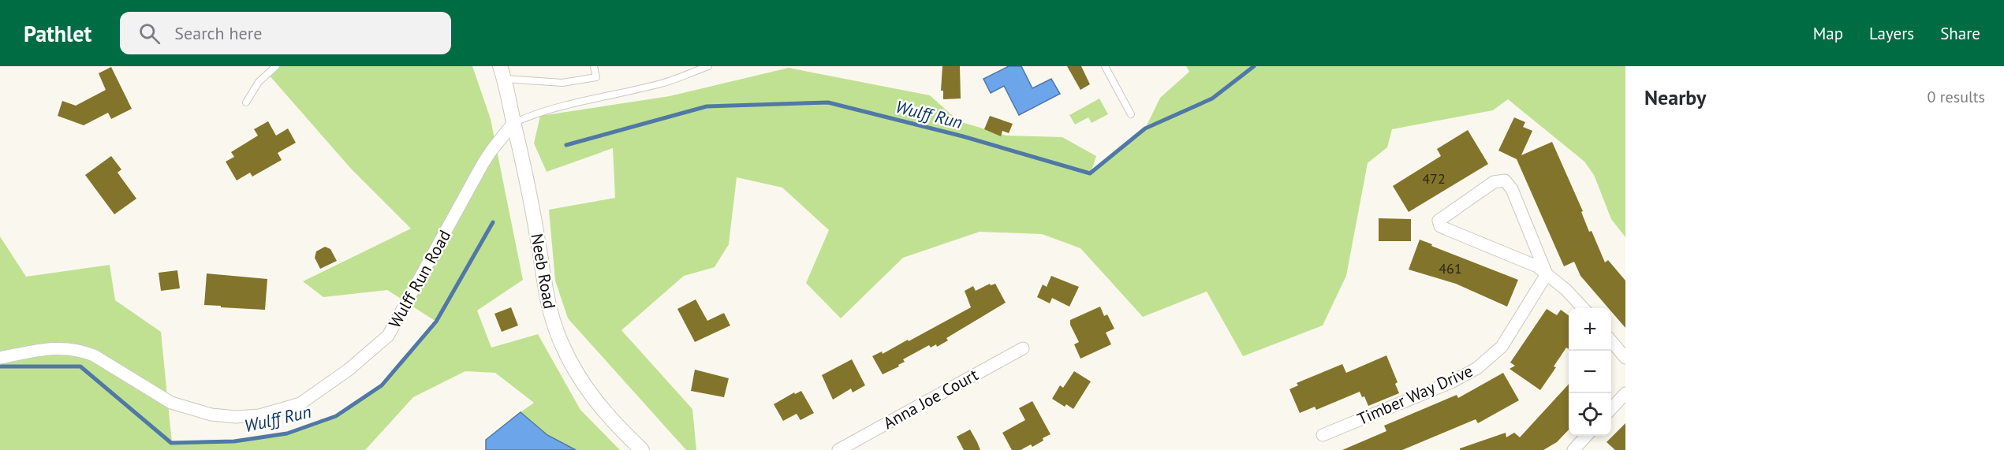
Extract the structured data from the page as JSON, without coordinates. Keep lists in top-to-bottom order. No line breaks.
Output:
{"streets":{"street":["Neeb Road","Wulff Run Road","Timber Way Drive","Anna Joe Court"]},"crossings":[["Neeb Road","Wulff Run Road"]],"water":["Wulff Run"],"house_numbers":["472","461"],"page":{"header":"Pathlet","search":"Search here","nav":["Map","Layers","Share"],"heading":["Nearby","0 results"],"map_buttons":["+","−"]}}
